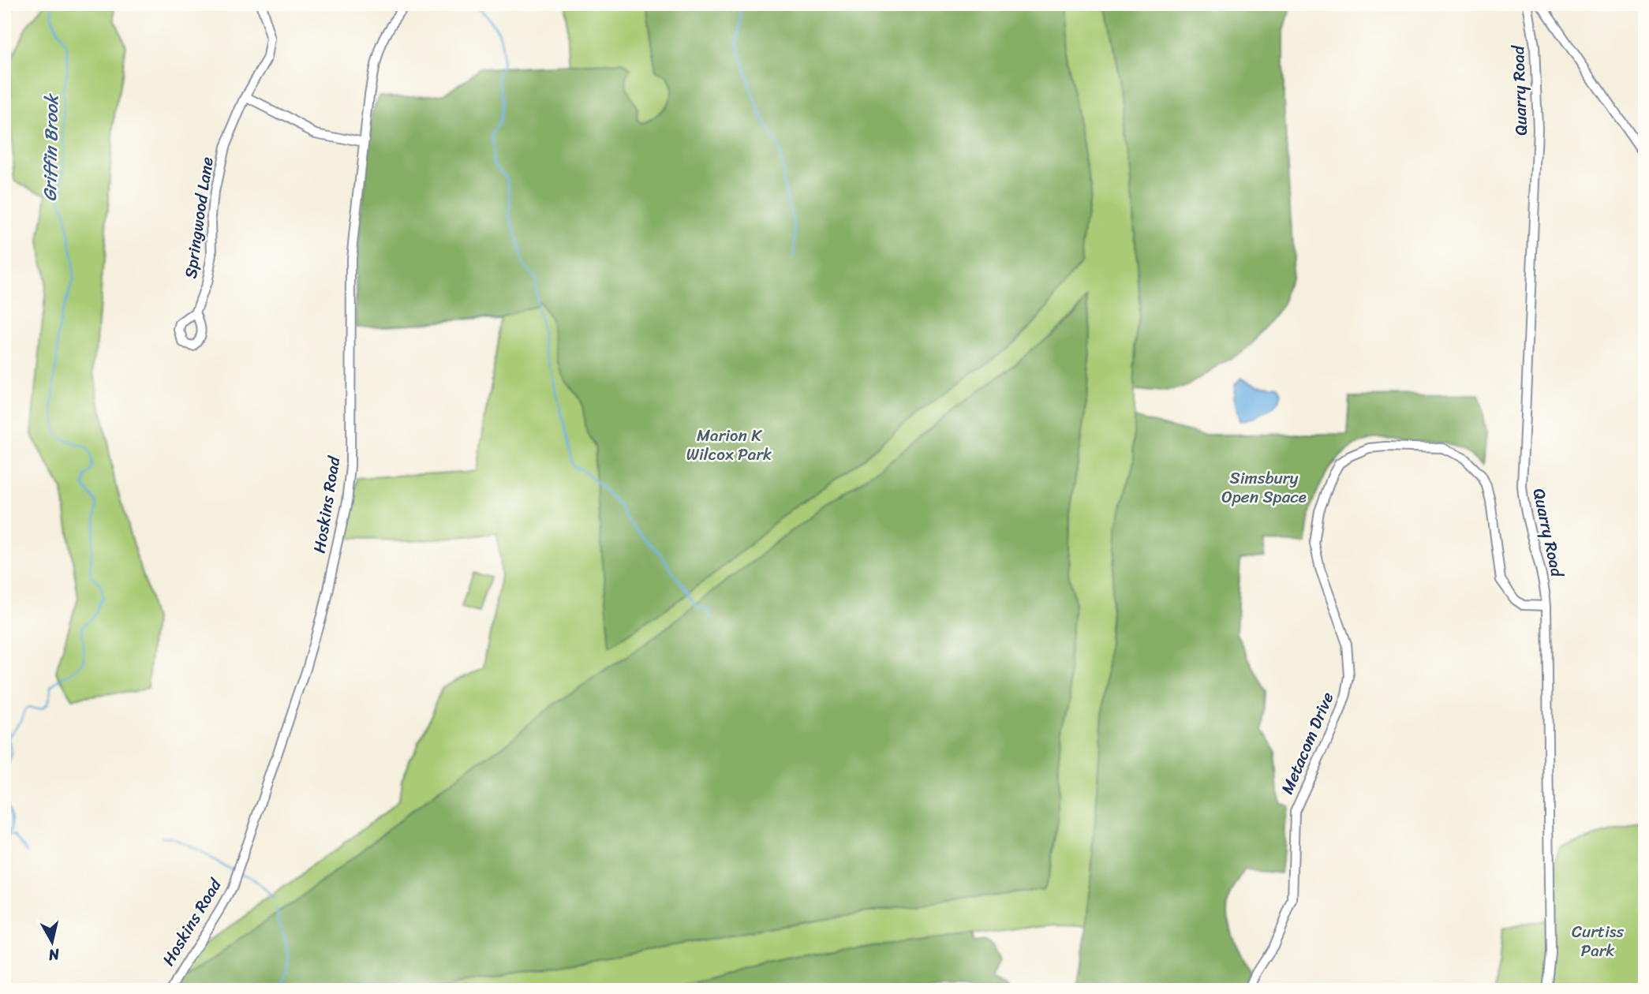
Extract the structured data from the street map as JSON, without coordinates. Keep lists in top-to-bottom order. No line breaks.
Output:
{"streets":{"street":["Quarry Road","Springwood Lane","Hoskins Road","Metacom Drive"]},"crossings":[["Quarry Road","Metacom Drive"]],"water":["Griffin Brook"],"parks":["Marion K Wilcox Park","Simsbury Open Space","Curtiss Park"],"north":"bottom"}
